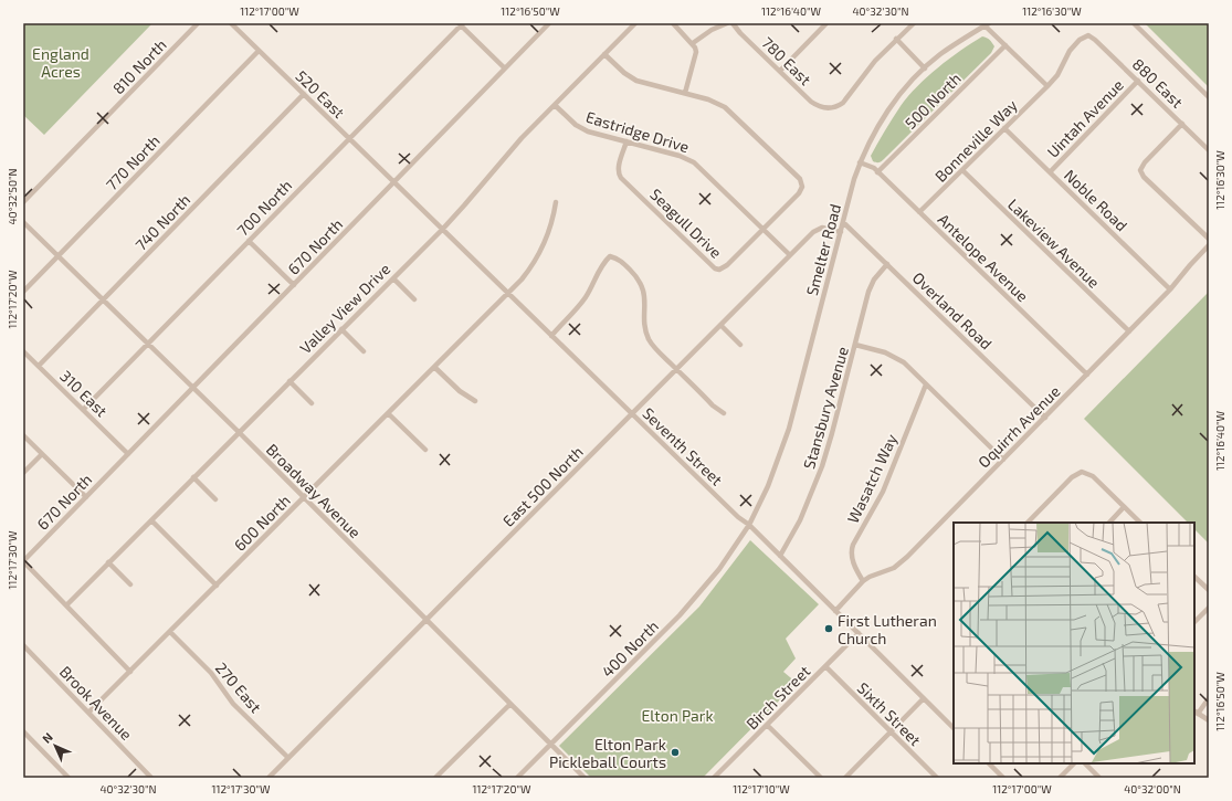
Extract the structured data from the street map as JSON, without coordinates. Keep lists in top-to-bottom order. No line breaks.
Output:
{"streets":{"street":["780 East","810 North","880 East","520 East","500 North","Uintah Avenue","Eastridge Drive","Bonneville Way","770 North","Noble Road","700 North","740 North","Seagull Drive","Lakeview Avenue","670 North","Smelter Road","Antelope Avenue","Valley View Drive","Overland Road","310 East","Stansbury Avenue","Oquirrh Avenue","Seventh Street","Wasatch Way","East 500 North","Broadway Avenue","600 North","400 North","270 East","Birch Street","Brook Avenue","Sixth Street"]},"crossings":[["880 East","Uintah Avenue"],["880 East","Bonneville Way"],["520 East","770 North"],["520 East","700 North"],["520 East","740 North"],["520 East","670 North"],["520 East","Seventh Street"],["500 North","Antelope Avenue"],["Uintah Avenue","Noble Road"],["Eastridge Drive","Seagull Drive"],["Eastridge Drive","Valley View Drive"],["Eastridge Drive","East 500 North"],["Bonneville Way","Noble Road"],["Bonneville Way","Lakeview Avenue"],["Bonneville Way","Antelope Avenue"],["770 North","Broadway Avenue"],["Noble Road","Oquirrh Avenue"],["700 North","310 East"],["700 North","Broadway Avenue"],["740 North","310 East"],["740 North","Broadway Avenue"],["Lakeview Avenue","Oquirrh Avenue"],["670 North","310 East"],["670 North","Seventh Street"],["670 North","Broadway Avenue"],["Smelter Road","Antelope Avenue"],["Smelter Road","Overland Road"],["Smelter Road","Seventh Street"],["Smelter Road","East 500 North"],["Smelter Road","400 North"],["Antelope Avenue","Oquirrh Avenue"],["Valley View Drive","Seventh Street"],["Valley View Drive","Broadway Avenue"],["Overland Road","Stansbury Avenue"],["Overland Road","Oquirrh Avenue"],["Stansbury Avenue","Seventh Street"],["Oquirrh Avenue","Seventh Street"],["Oquirrh Avenue","Wasatch Way"],["Seventh Street","East 500 North"],["Seventh Street","600 North"],["Seventh Street","400 North"],["Seventh Street","Birch Street"],["East 500 North","Broadway Avenue"],["East 500 North","270 East"],["Broadway Avenue","600 North"],["Broadway Avenue","400 North"],["600 North","270 East"],["600 North","Brook Avenue"],["Birch Street","Sixth Street"]],"parks":["England Acres","Elton Park"],"places":["First Lutheran Church","Elton Park Pickleball Courts"],"north":"top left","coordinates":["112°17'00\"W","112°16'50\"W","112°16'40\"W","40°32'30\"N","112°16'30\"W","40°32'50\"N","112°17'20\"W","112°17'30\"W","112°17'10\"W","40°32'00\"N"]}
